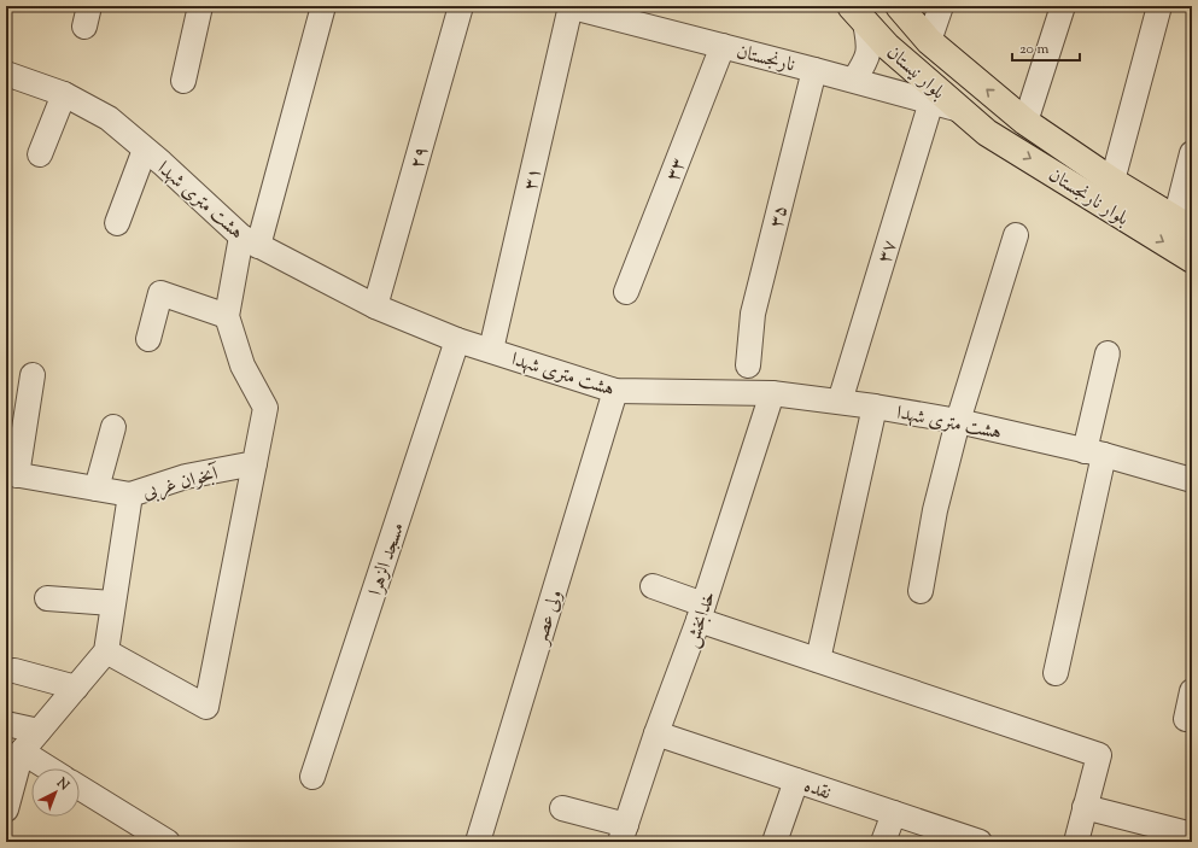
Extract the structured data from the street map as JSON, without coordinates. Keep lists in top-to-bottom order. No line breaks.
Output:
{"streets":{"main road":["بلوار نیستان","بلوار نارنجستان"],"street":["نارنجستان","۲۹","۳۳","۳۱","هشت متری شهدا","۳۵","۳۷","آبخوان غربی","مسجد الزهرا","ولی عصر","خدابخش","نقده"]},"crossings":[["نارنجستان","بلوار نیستان"],["نارنجستان","۳۳"],["نارنجستان","۳۱"],["نارنجستان","۳۵"],["نارنجستان","۳۷"],["بلوار نیستان","بلوار نارنجستان"],["۲۹","هشت متری شهدا"],["۳۱","هشت متری شهدا"],["هشت متری شهدا","۳۷"],["هشت متری شهدا","مسجد الزهرا"],["هشت متری شهدا","ولی عصر"],["هشت متری شهدا","خدابخش"],["خدابخش","نقده"]],"scale_bar":"20 m","north":"top right"}
